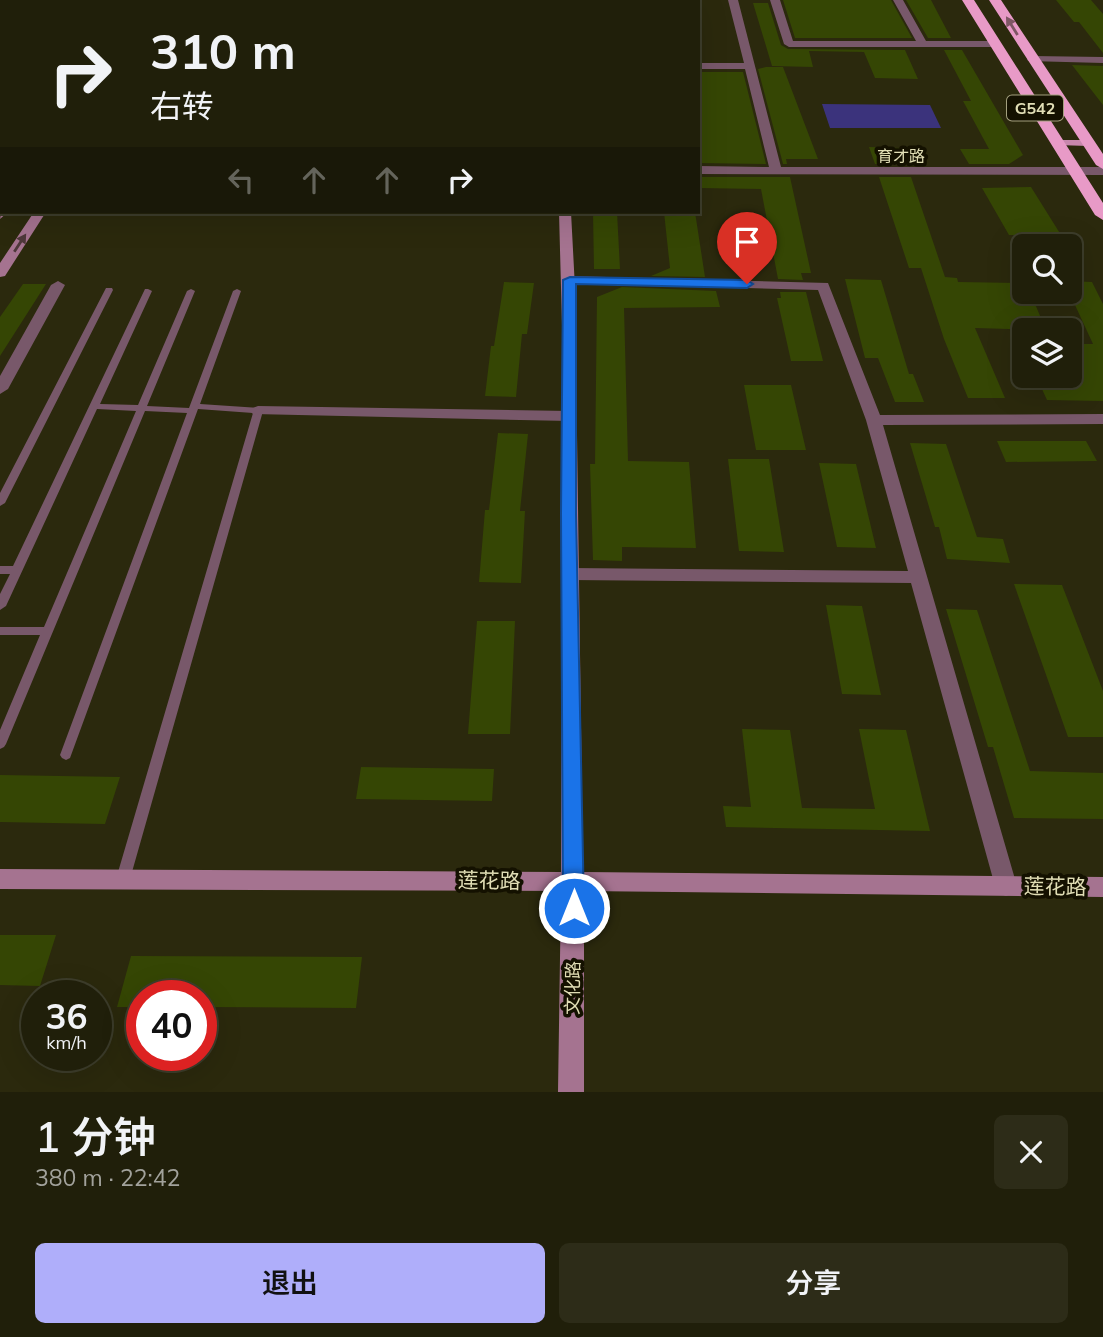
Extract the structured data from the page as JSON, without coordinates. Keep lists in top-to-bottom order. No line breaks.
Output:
{"streets":{"highway":["G542"],"street":["育才路","莲花路","文化路"]},"crossings":[["G542","育才路"],["莲花路","文化路"]],"page":{"turn":["310 m","右转"],"speed":"36 km/h","limit":"40","heading":["1 分钟","380 m · 22:42"],"buttons":["退出","分享"]}}
